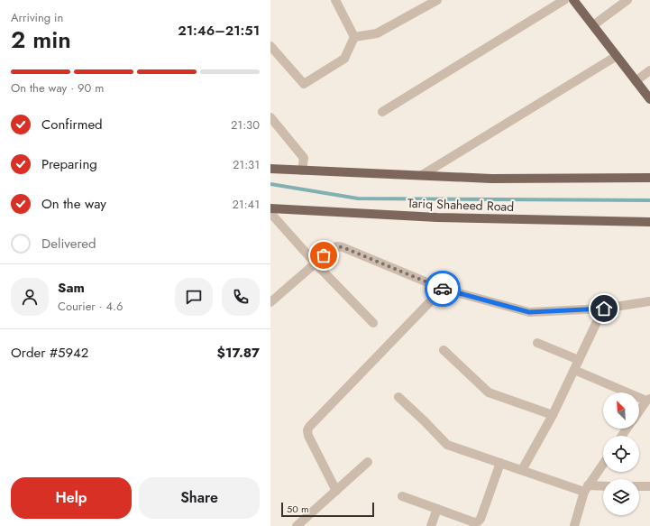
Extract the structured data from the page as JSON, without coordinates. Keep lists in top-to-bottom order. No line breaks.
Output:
{"streets":{"main road":["Tariq Shaheed Road"]},"scale_bar":"50 m","north":"top left","page":{"heading":["2 min","Arriving in","21:46–21:51"],"panel":["Sam","Courier · 4.6","Order #5942","$17.87"],"bar":"On the way · 90 m","list":[["Confirmed","21:30"],["Preparing","21:31"],["On the way","21:41"],"Delivered"],"buttons":["Help","Share"],"scale":"50 m"}}
